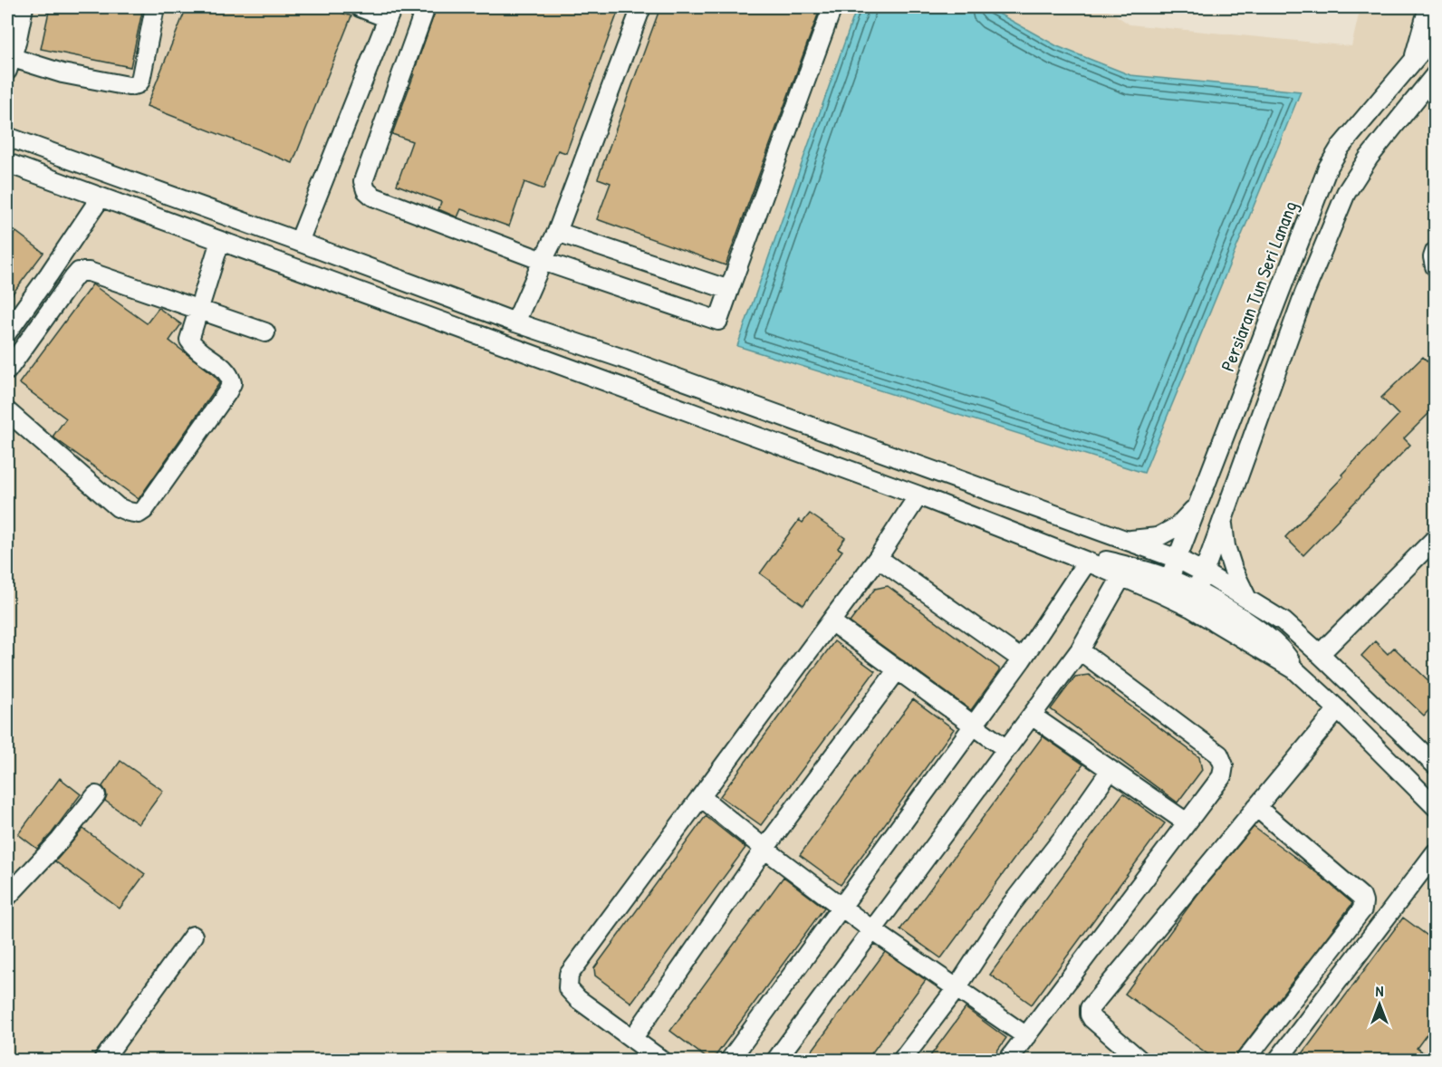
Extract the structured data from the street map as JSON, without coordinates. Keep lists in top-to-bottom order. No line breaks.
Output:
{"streets":{"street":["Persiaran Tun Seri Lanang"]},"north":"top"}
